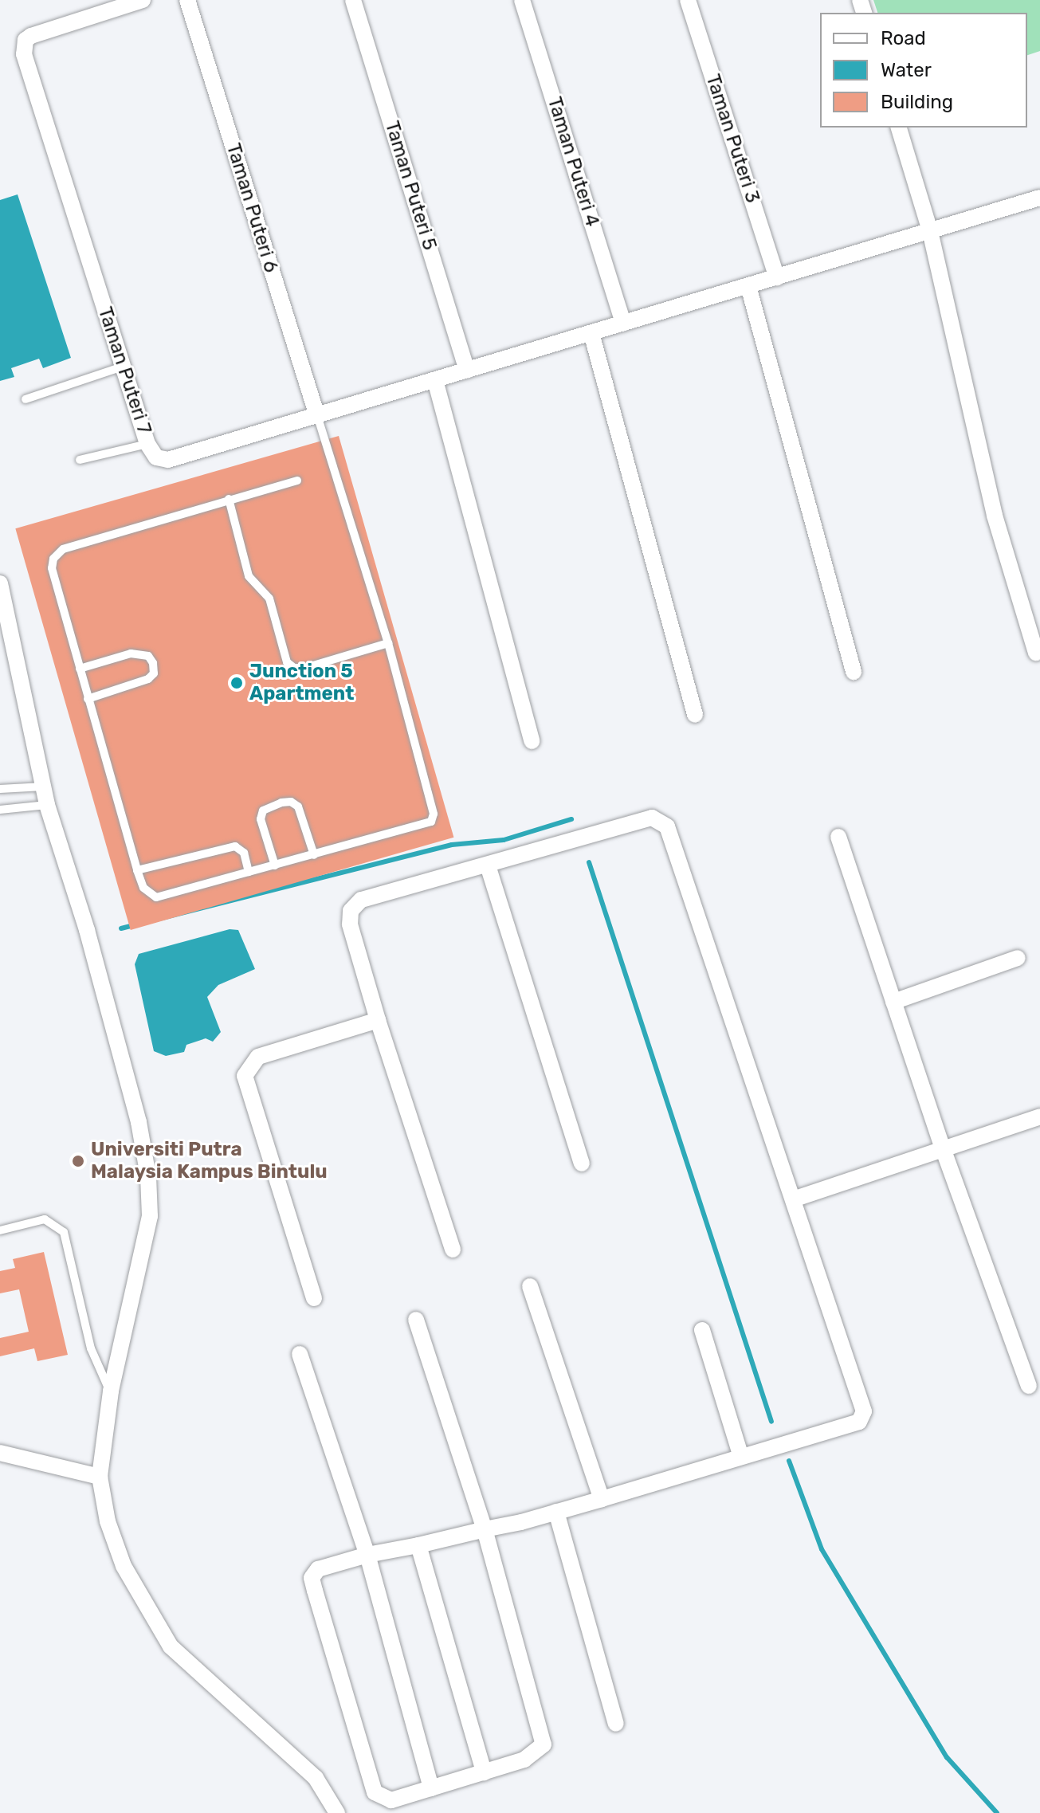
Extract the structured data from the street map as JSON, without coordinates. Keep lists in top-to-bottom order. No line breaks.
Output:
{"streets":{"street":["Taman Puteri 3","Taman Puteri 4","Taman Puteri 5","Taman Puteri 6","Taman Puteri 7"]},"crossings":[["Taman Puteri 3","Taman Puteri 7"],["Taman Puteri 4","Taman Puteri 7"],["Taman Puteri 5","Taman Puteri 7"],["Taman Puteri 6","Taman Puteri 7"]],"places":["Junction 5 Apartment","Universiti Putra Malaysia Kampus Bintulu"],"legend":["Road","Water","Building"]}
